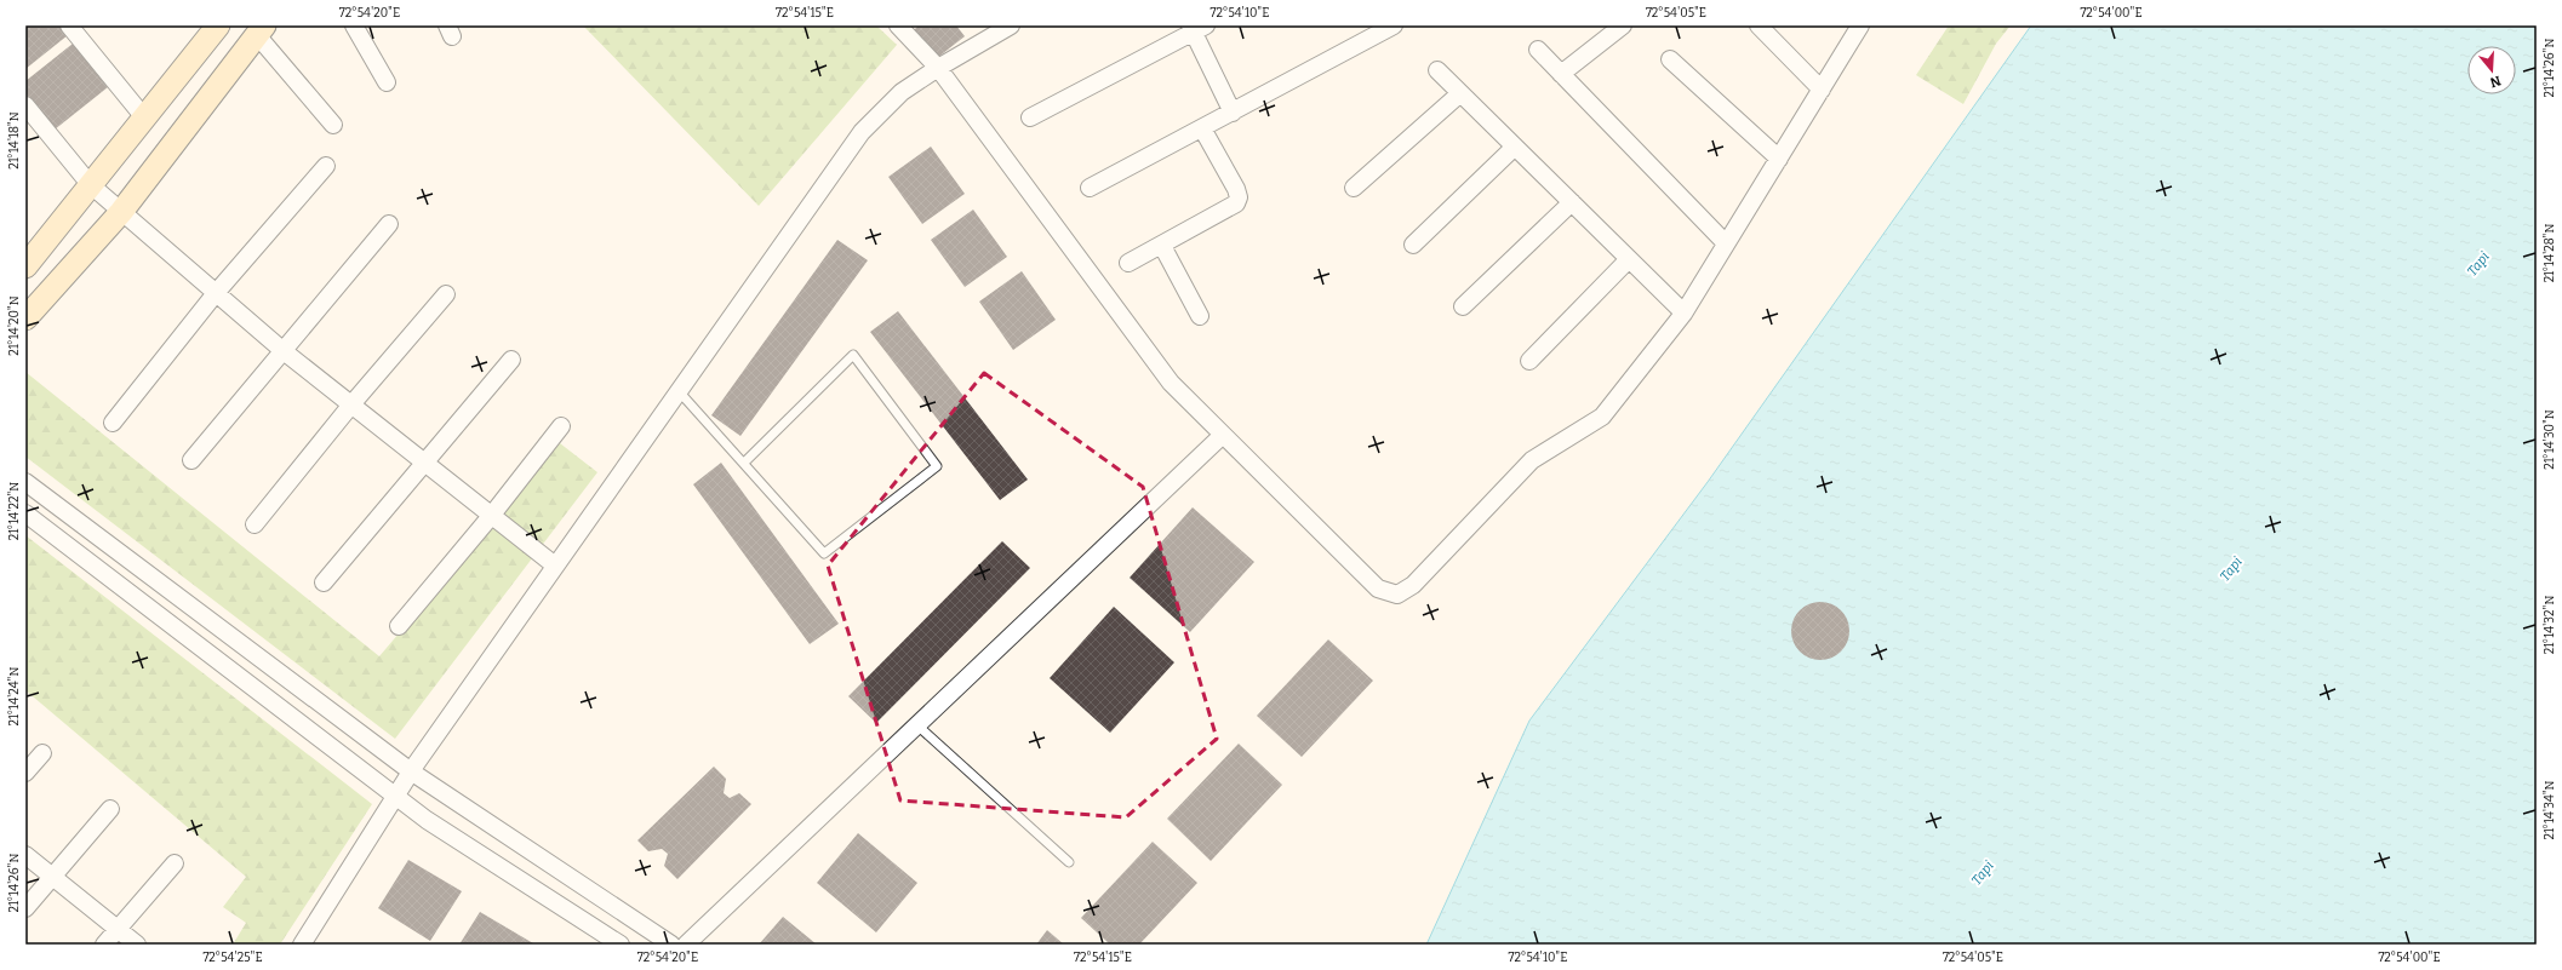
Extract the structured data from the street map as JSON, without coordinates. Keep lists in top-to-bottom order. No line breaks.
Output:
{"water":["Tapi"],"north":"bottom","coordinates":["72°54'20\"E","72°54'15\"E","72°54'10\"E","72°54'05\"E","72°54'00\"E","21°14'26\"N","21°14'18\"N","21°14'28\"N","21°14'20\"N","21°14'30\"N","21°14'22\"N","21°14'32\"N","21°14'24\"N","21°14'34\"N","72°54'25\"E"]}
